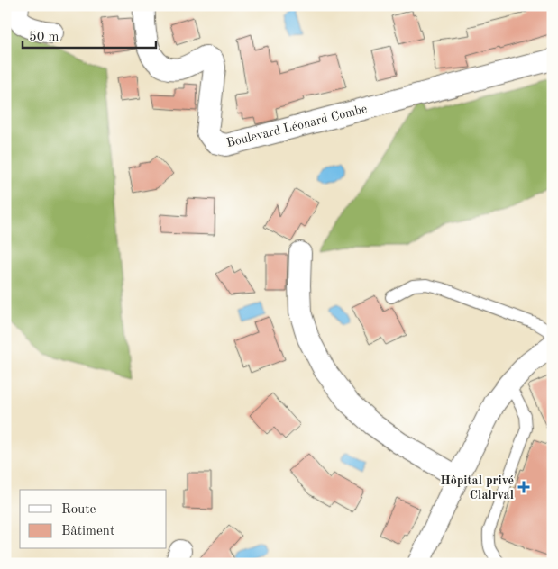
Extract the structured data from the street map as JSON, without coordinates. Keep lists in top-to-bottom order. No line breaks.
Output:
{"streets":{"street":["Boulevard Léonard Combe"]},"places":{"health":["Hôpital privé Clairval"]},"legend":["Route","Bâtiment"],"scale_bar":"50 m"}
